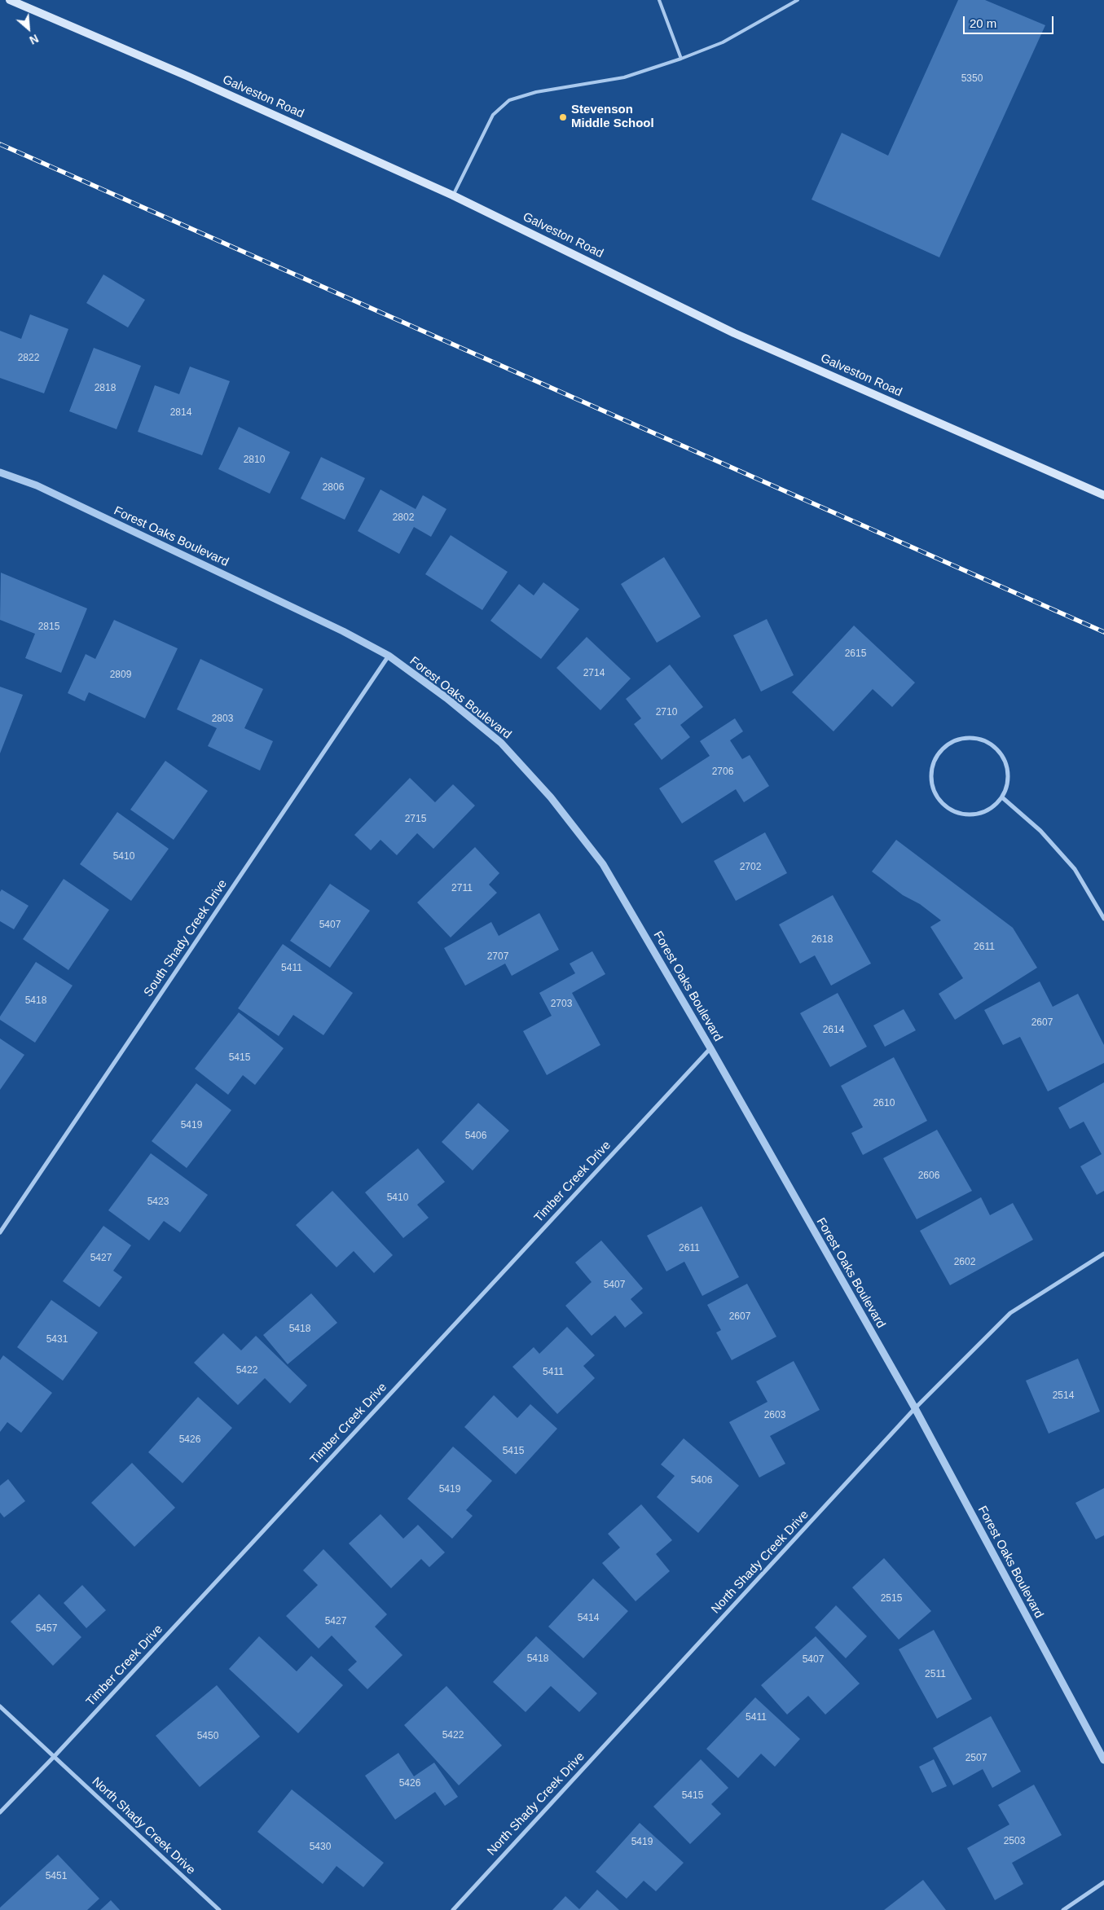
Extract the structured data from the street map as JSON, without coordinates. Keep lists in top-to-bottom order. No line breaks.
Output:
{"streets":{"main road":["Galveston Road"],"street":["Forest Oaks Boulevard","South Shady Creek Drive","Timber Creek Drive","North Shady Creek Drive"]},"crossings":[["Forest Oaks Boulevard","South Shady Creek Drive"],["Forest Oaks Boulevard","Timber Creek Drive"],["Forest Oaks Boulevard","North Shady Creek Drive"],["Timber Creek Drive","North Shady Creek Drive"]],"places":["Stevenson Middle School"],"house_numbers":["5350","2822","2818","2814","2810","2806","2802","2815","2615","2714","2809","2710","2803","2706","2715","5410","2702","2711","5407","2618","2611","2707","5411","5418","2703","2607","2614","5415","2610","5419","5406","2606","5410","5423","2611","5427","2602","5407","2607","5418","5431","5422","5411","2514","2603","5426","5415","5406","5419","2515","5414","5427","5457","5418","5407","2511","5411","5422","5450","2507","5426","5415","2503","5419","5430","5451"],"scale_bar":"20 m","north":"bottom right"}
